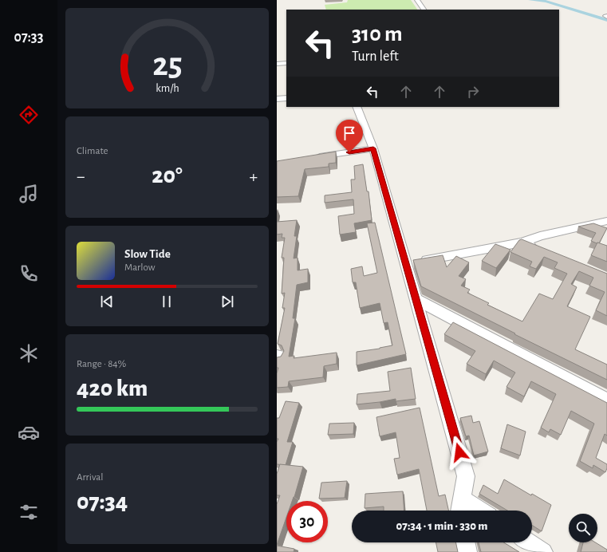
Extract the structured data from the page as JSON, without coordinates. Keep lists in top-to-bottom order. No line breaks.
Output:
{"page":{"tabs":"07:33","turn":["310 m","Turn left"],"tile":["Climate",["Range · 84%","420 km"],["Arrival","07:34"]],"heat":["−","20°","+"],"song":["Slow Tide","Marlow"],"limit":"30","trip":"07:34 · 1 min · 330 m","gauge":["25","km/h"]}}
